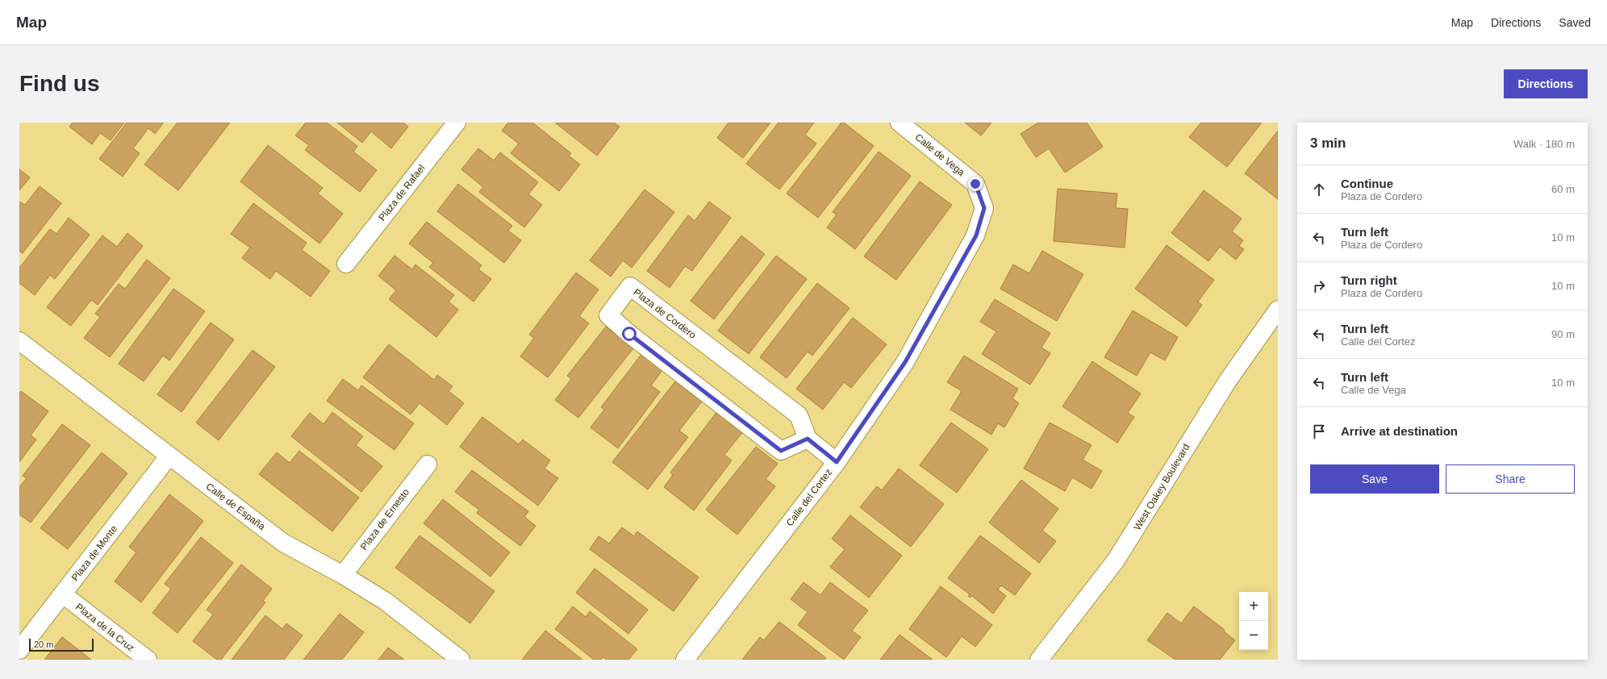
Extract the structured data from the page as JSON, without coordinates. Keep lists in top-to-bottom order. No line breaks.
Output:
{"streets":{"street":["Calle de Vega","Plaza de Rafael","Plaza de Cordero","West Oakey Boulevard","Calle del Cortez","Calle de España","Plaza de Ernesto","Plaza de Monte","Plaza de la Cruz"]},"crossings":[["Calle de Vega","Calle del Cortez"],["Calle de España","Plaza de Ernesto"],["Calle de España","Plaza de Monte"],["Plaza de Monte","Plaza de la Cruz"]],"scale_bar":"20 m","page":{"header":"Map","nav":["Map","Directions","Saved"],"buttons":["Directions",["Save","Share"]],"title":"Find us","heading":["3 min","Walk · 180 m"],"list":[["Continue","Plaza de Cordero","60 m"],["Turn left","Plaza de Cordero","10 m"],["Turn right","Plaza de Cordero","10 m"],["Turn left","Calle del Cortez","90 m"],["Turn left","Calle de Vega","10 m"],"Arrive at destination"],"map_buttons":["+","−"],"scale":"20 m"}}
